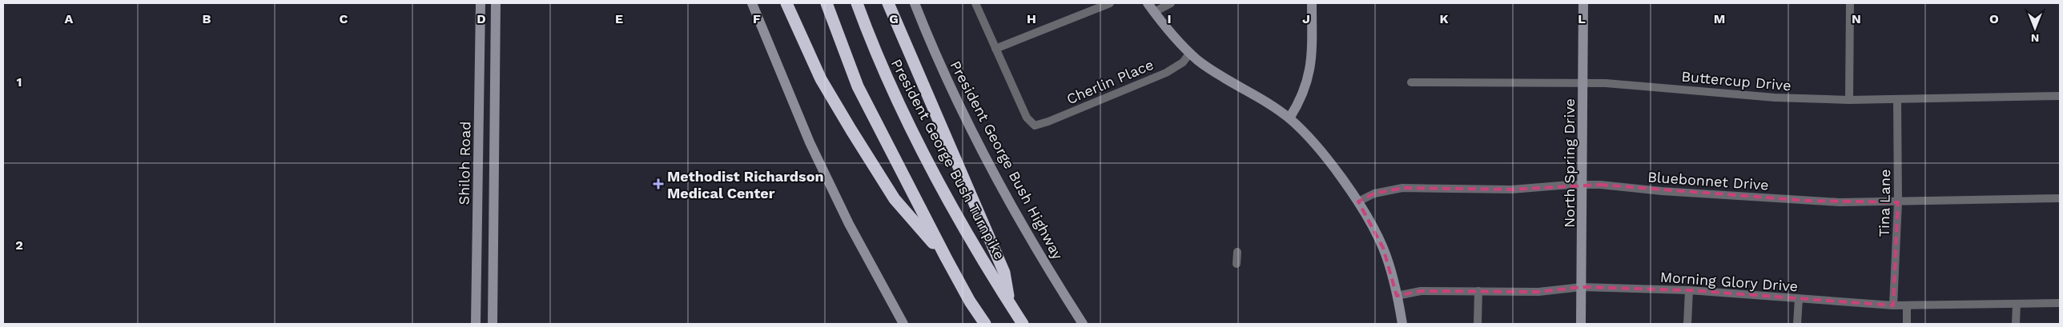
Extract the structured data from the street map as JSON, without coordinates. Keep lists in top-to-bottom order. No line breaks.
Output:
{"streets":{"highway":["President George Bush Turnpike"],"main road":["President George Bush Highway","Shiloh Road","North Spring Drive"],"street":["Buttercup Drive","Cherlin Place","Bluebonnet Drive","Tina Lane","Morning Glory Drive"]},"crossings":[["Buttercup Drive","North Spring Drive"],["Buttercup Drive","Tina Lane"],["North Spring Drive","Bluebonnet Drive"],["North Spring Drive","Morning Glory Drive"],["Bluebonnet Drive","Tina Lane"],["Tina Lane","Morning Glory Drive"]],"places":{"health":["Methodist Richardson Medical Center"]},"north":"bottom","grid":{"columns":["A","B","C","D","E","F","G","H","I","J","K","L","M","N","O"],"rows":["1","2"]}}
